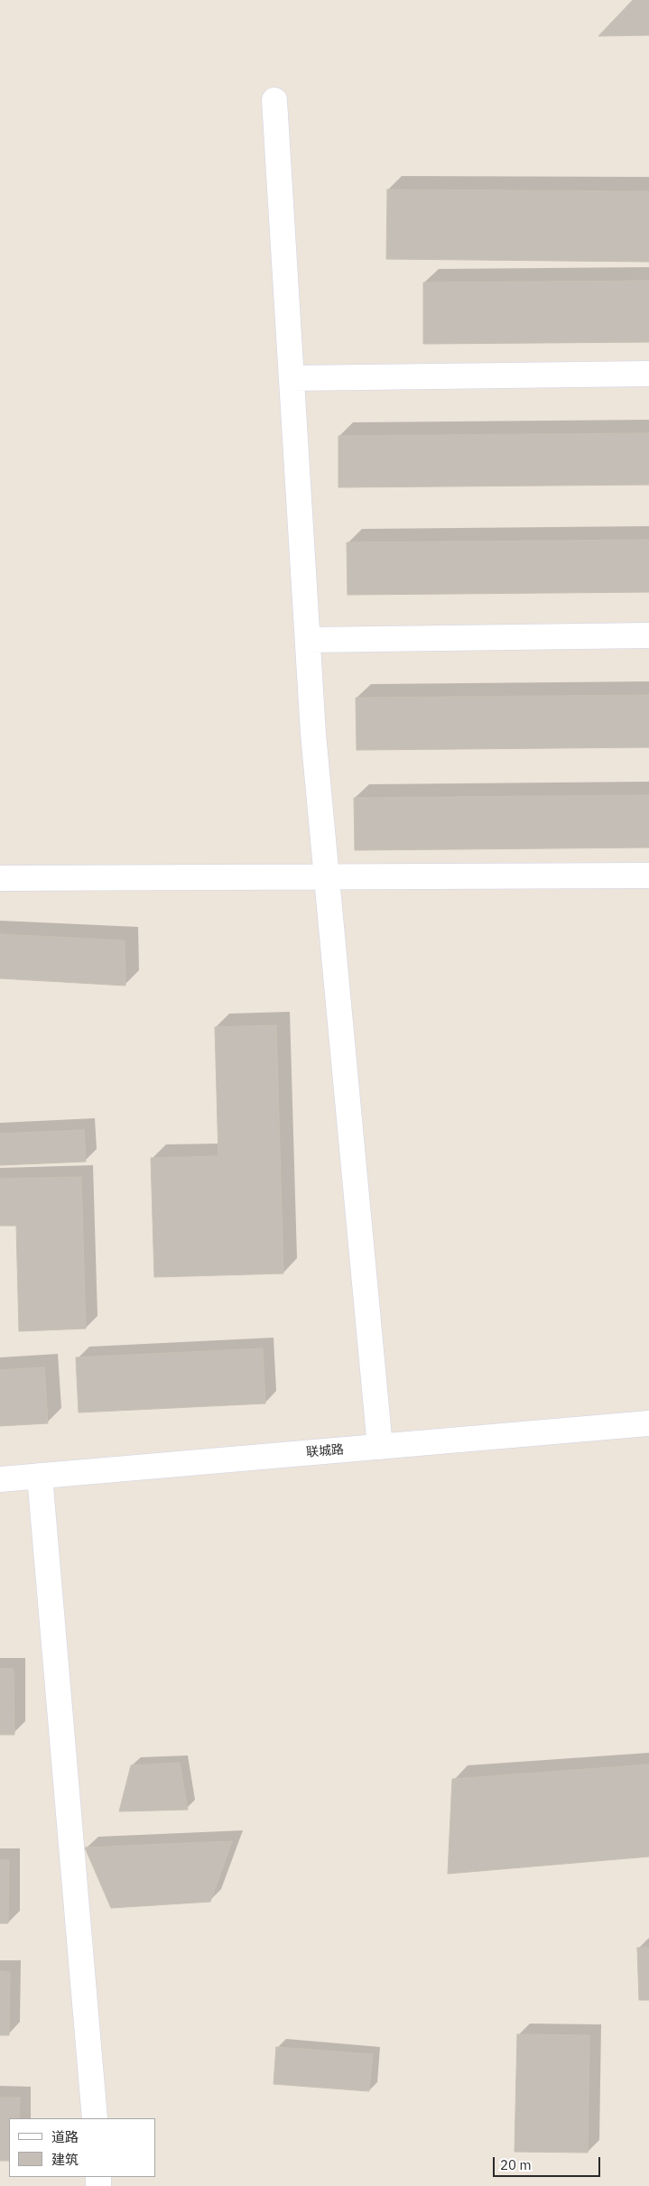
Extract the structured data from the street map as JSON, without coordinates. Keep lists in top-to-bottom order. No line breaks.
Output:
{"streets":{"street":["联城路"]},"legend":["道路","建筑"],"scale_bar":"20 m"}
